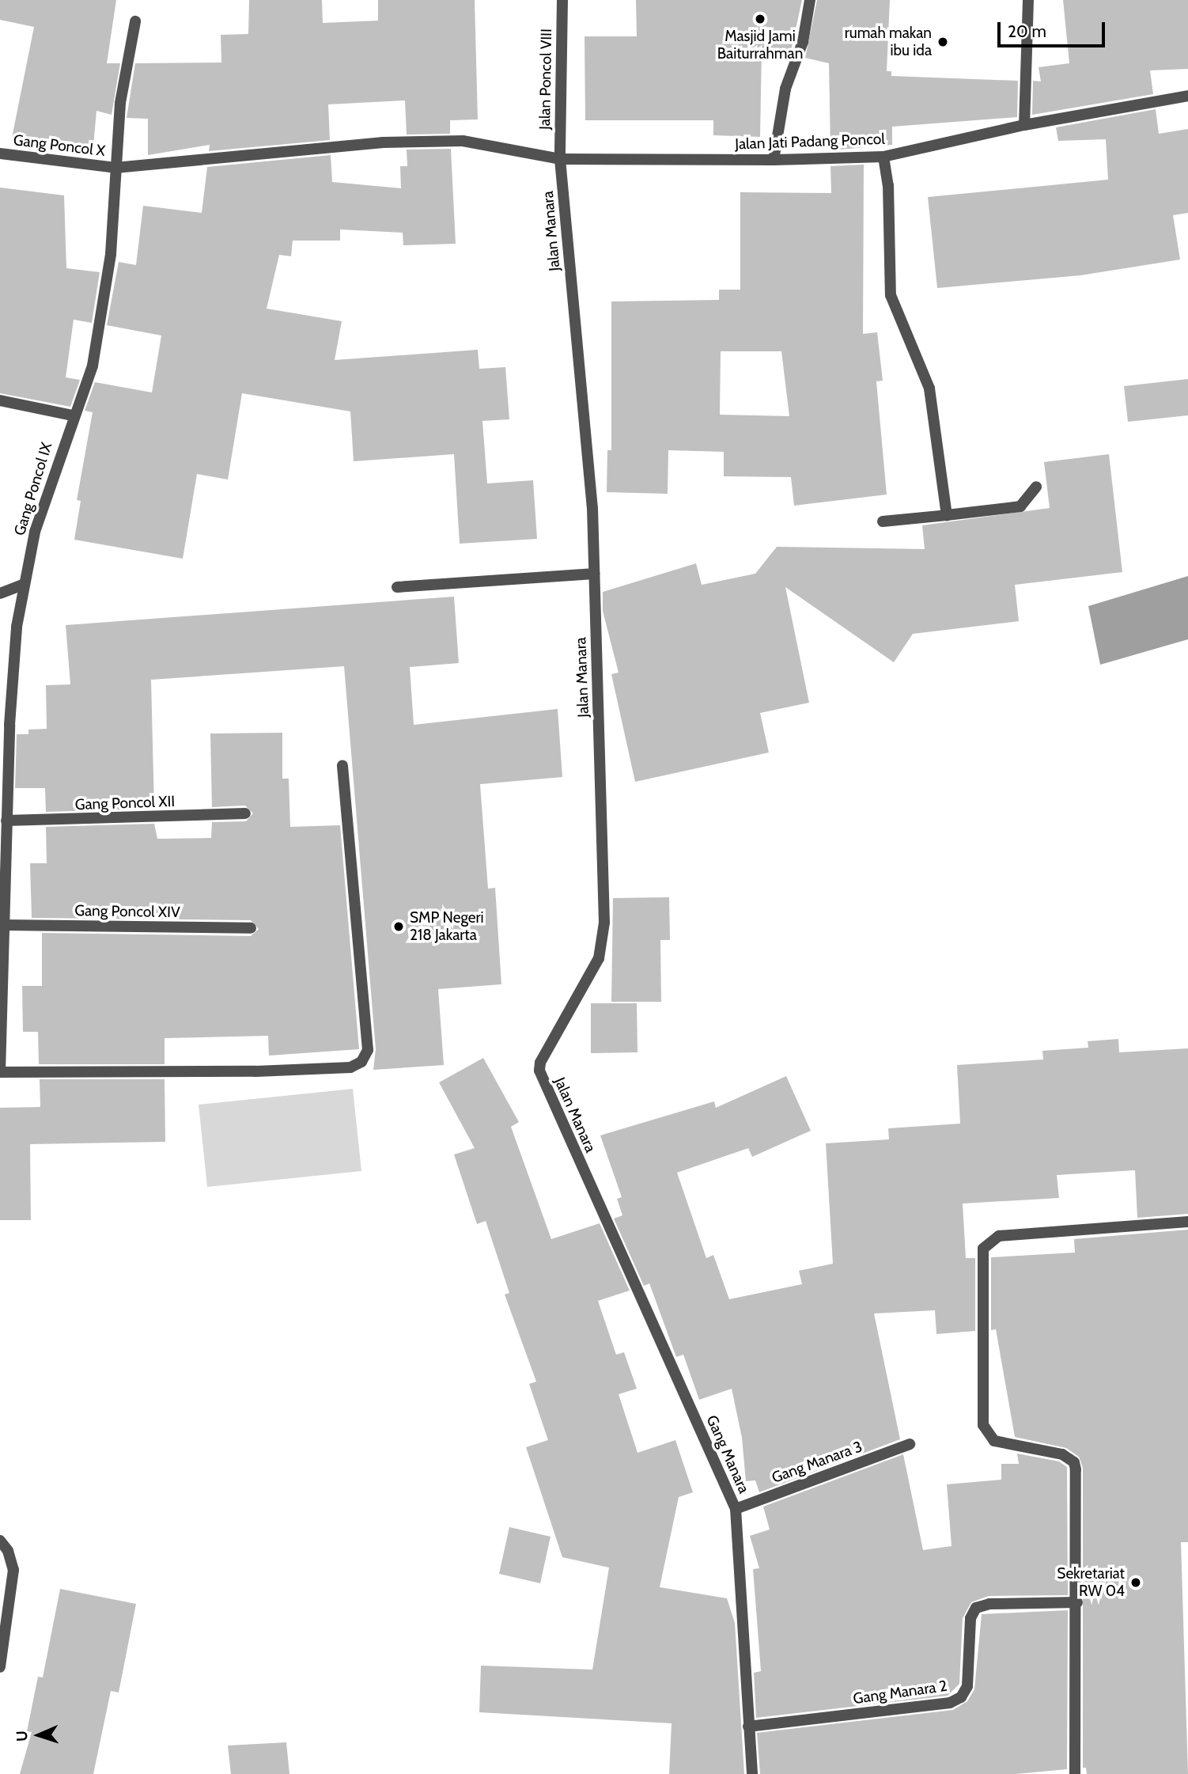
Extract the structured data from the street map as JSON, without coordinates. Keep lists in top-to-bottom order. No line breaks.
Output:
{"streets":{"street":["Jalan Poncol VIII","Jalan Jati Padang Poncol","Gang Poncol X","Jalan Manara","Gang Poncol IX","Gang Poncol XII","Gang Poncol XIV","Gang Manara","Gang Manara 3","Gang Manara 2"]},"crossings":[["Jalan Poncol VIII","Jalan Jati Padang Poncol"],["Jalan Poncol VIII","Gang Poncol X"],["Jalan Poncol VIII","Jalan Manara"],["Jalan Jati Padang Poncol","Gang Poncol X"],["Jalan Jati Padang Poncol","Jalan Manara"],["Gang Poncol X","Jalan Manara"],["Gang Poncol X","Gang Poncol IX"],["Jalan Manara","Gang Manara"],["Gang Poncol IX","Gang Poncol XII"],["Gang Poncol IX","Gang Poncol XIV"],["Gang Manara","Gang Manara 3"],["Gang Manara","Gang Manara 2"]],"places":["Masjid Jami Baiturrahman","rumah makan ibu ida","SMP Negeri 218 Jakarta","Sekretariat RW 04"],"scale_bar":"20 m","north":"left"}
